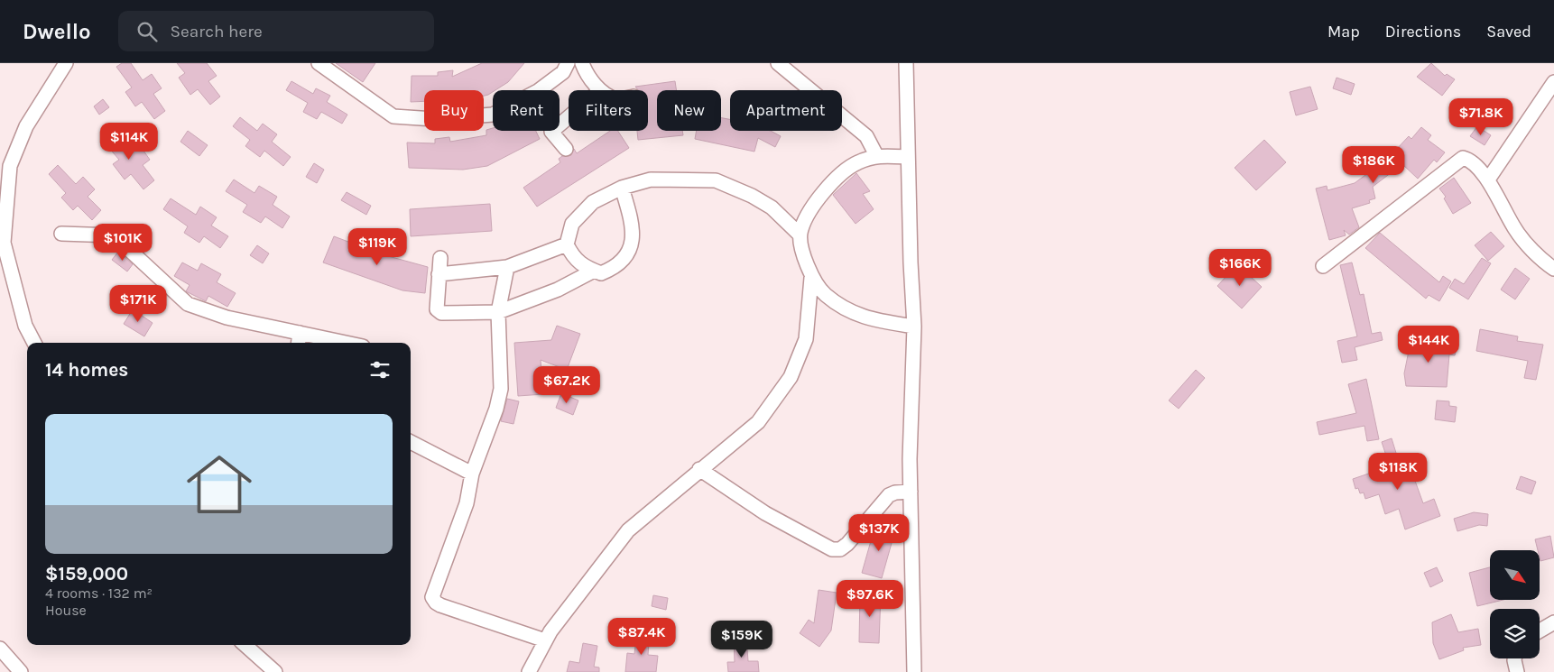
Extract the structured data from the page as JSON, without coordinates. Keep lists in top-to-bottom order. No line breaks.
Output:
{"north":"bottom right","page":{"header":"Dwello","search":"Search here","nav":["Map","Directions","Saved"],"chip":["Buy","Rent","Filters","New","Apartment"],"price":["$71.8K","$114K","$186K","$101K","$119K","$166K","$171K","$144K","$67.2K","$118K","$137K","$97.6K","$87.4K","$159K"],"heading":"14 homes","list":[{"name":"$159,000","note":"4 rooms · 132 m² · House"}]}}
